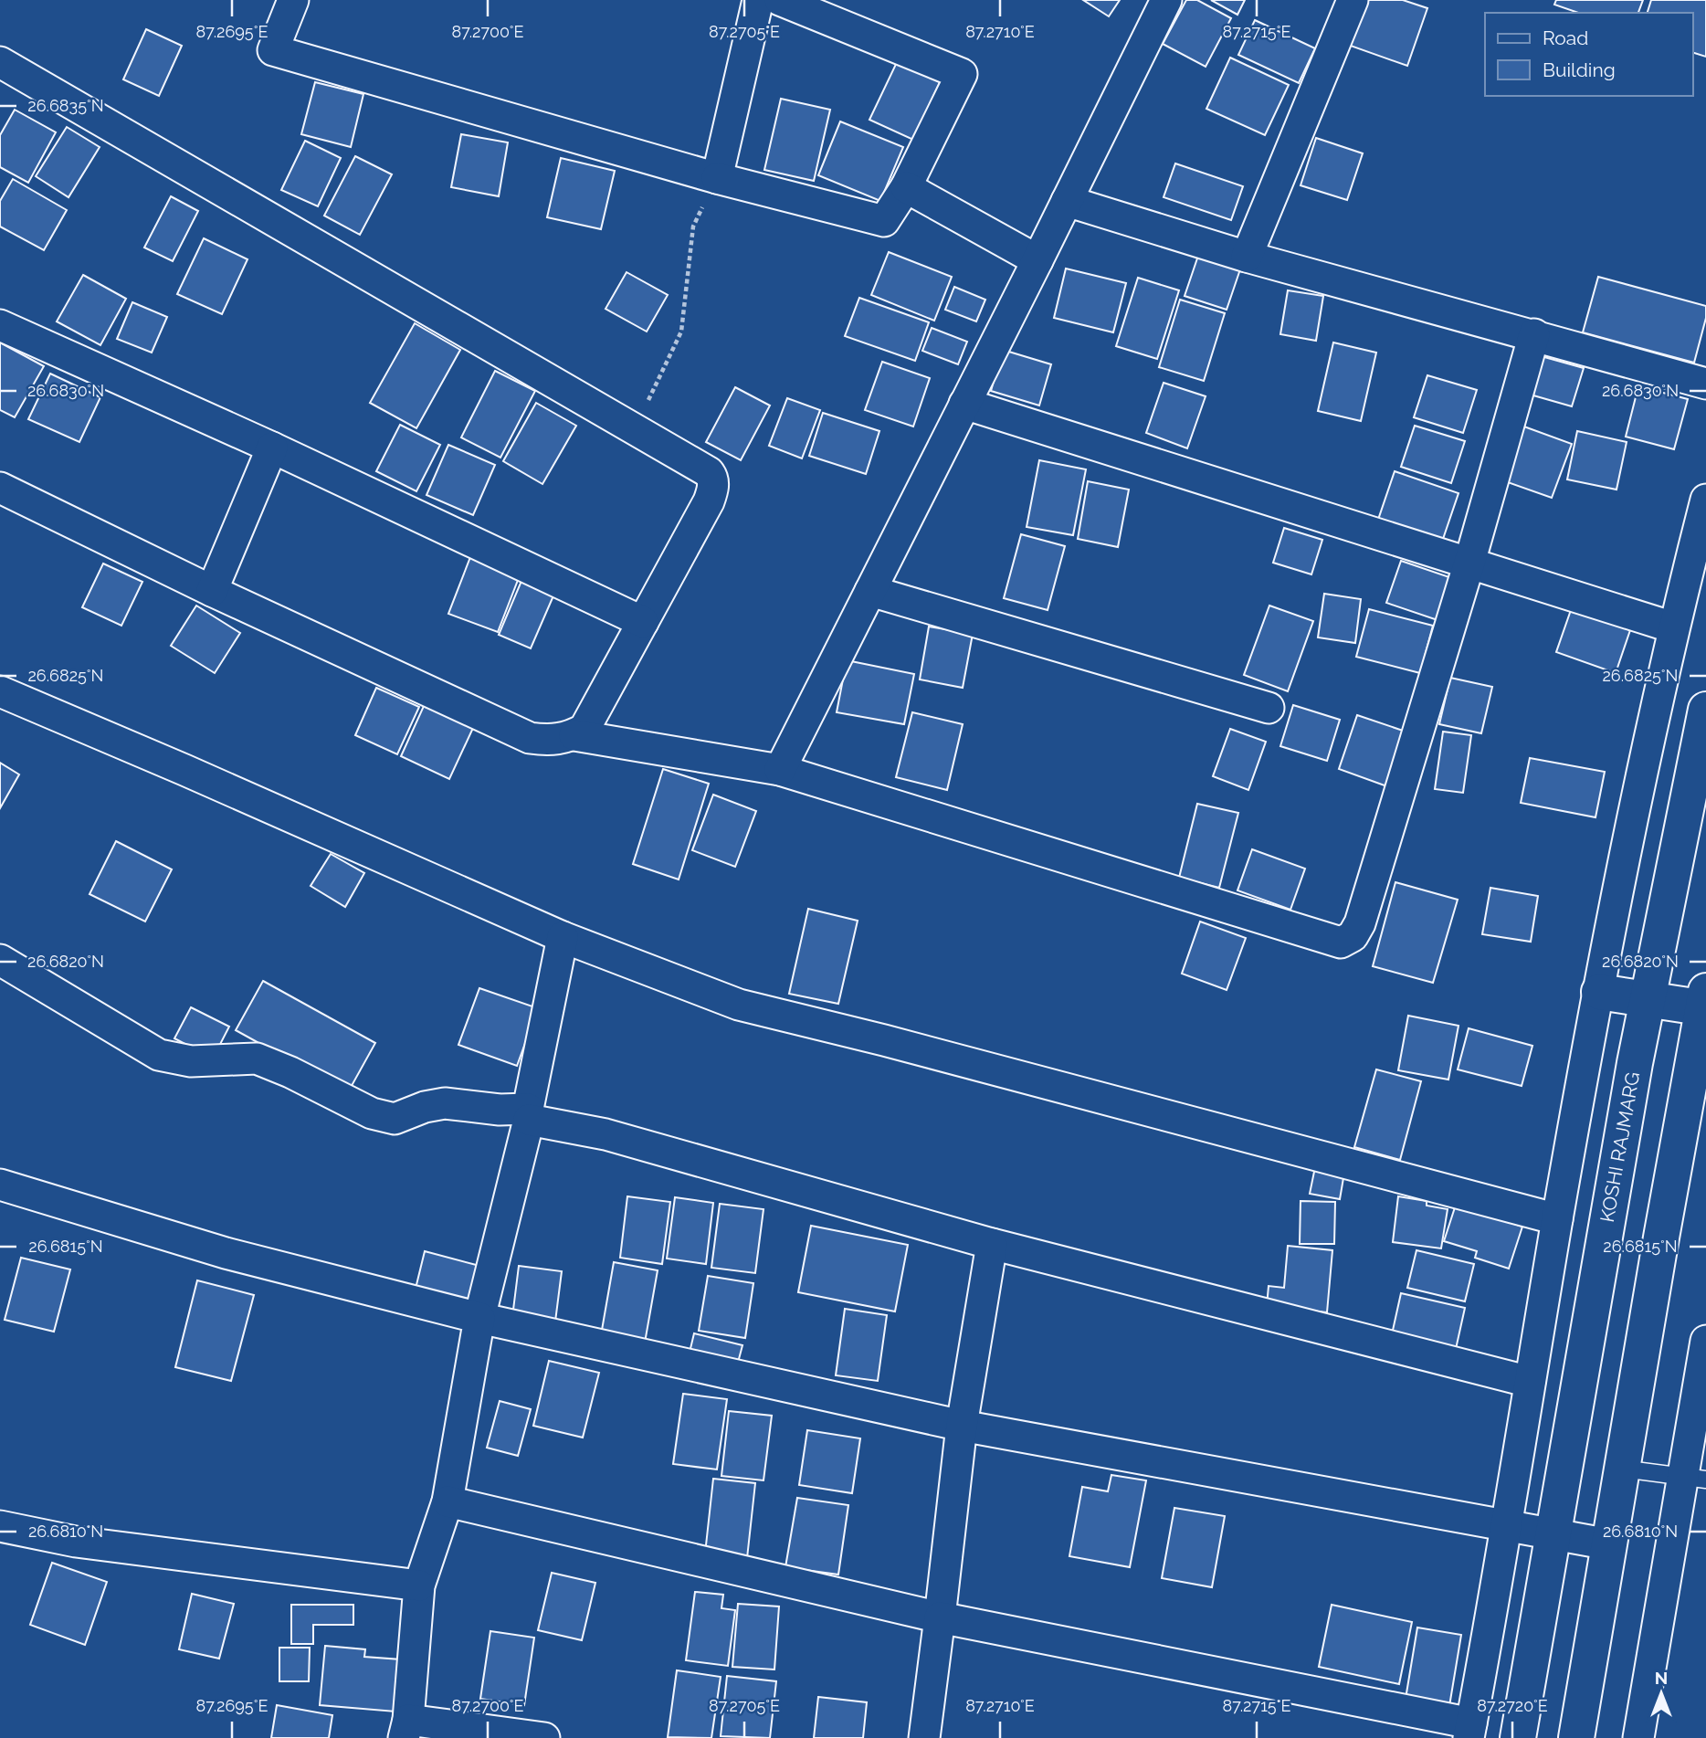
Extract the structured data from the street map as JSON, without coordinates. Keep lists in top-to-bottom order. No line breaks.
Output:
{"streets":{"main road":["KOSHI RAJMARG"]},"legend":["Road","Building"],"north":"top","coordinates":["87.2695°E","87.2700°E","87.2705°E","87.2710°E","87.2715°E","26.6835°N","26.6830°N","26.6825°N","26.6820°N","26.6815°N","26.6810°N","87.2720°E"]}
